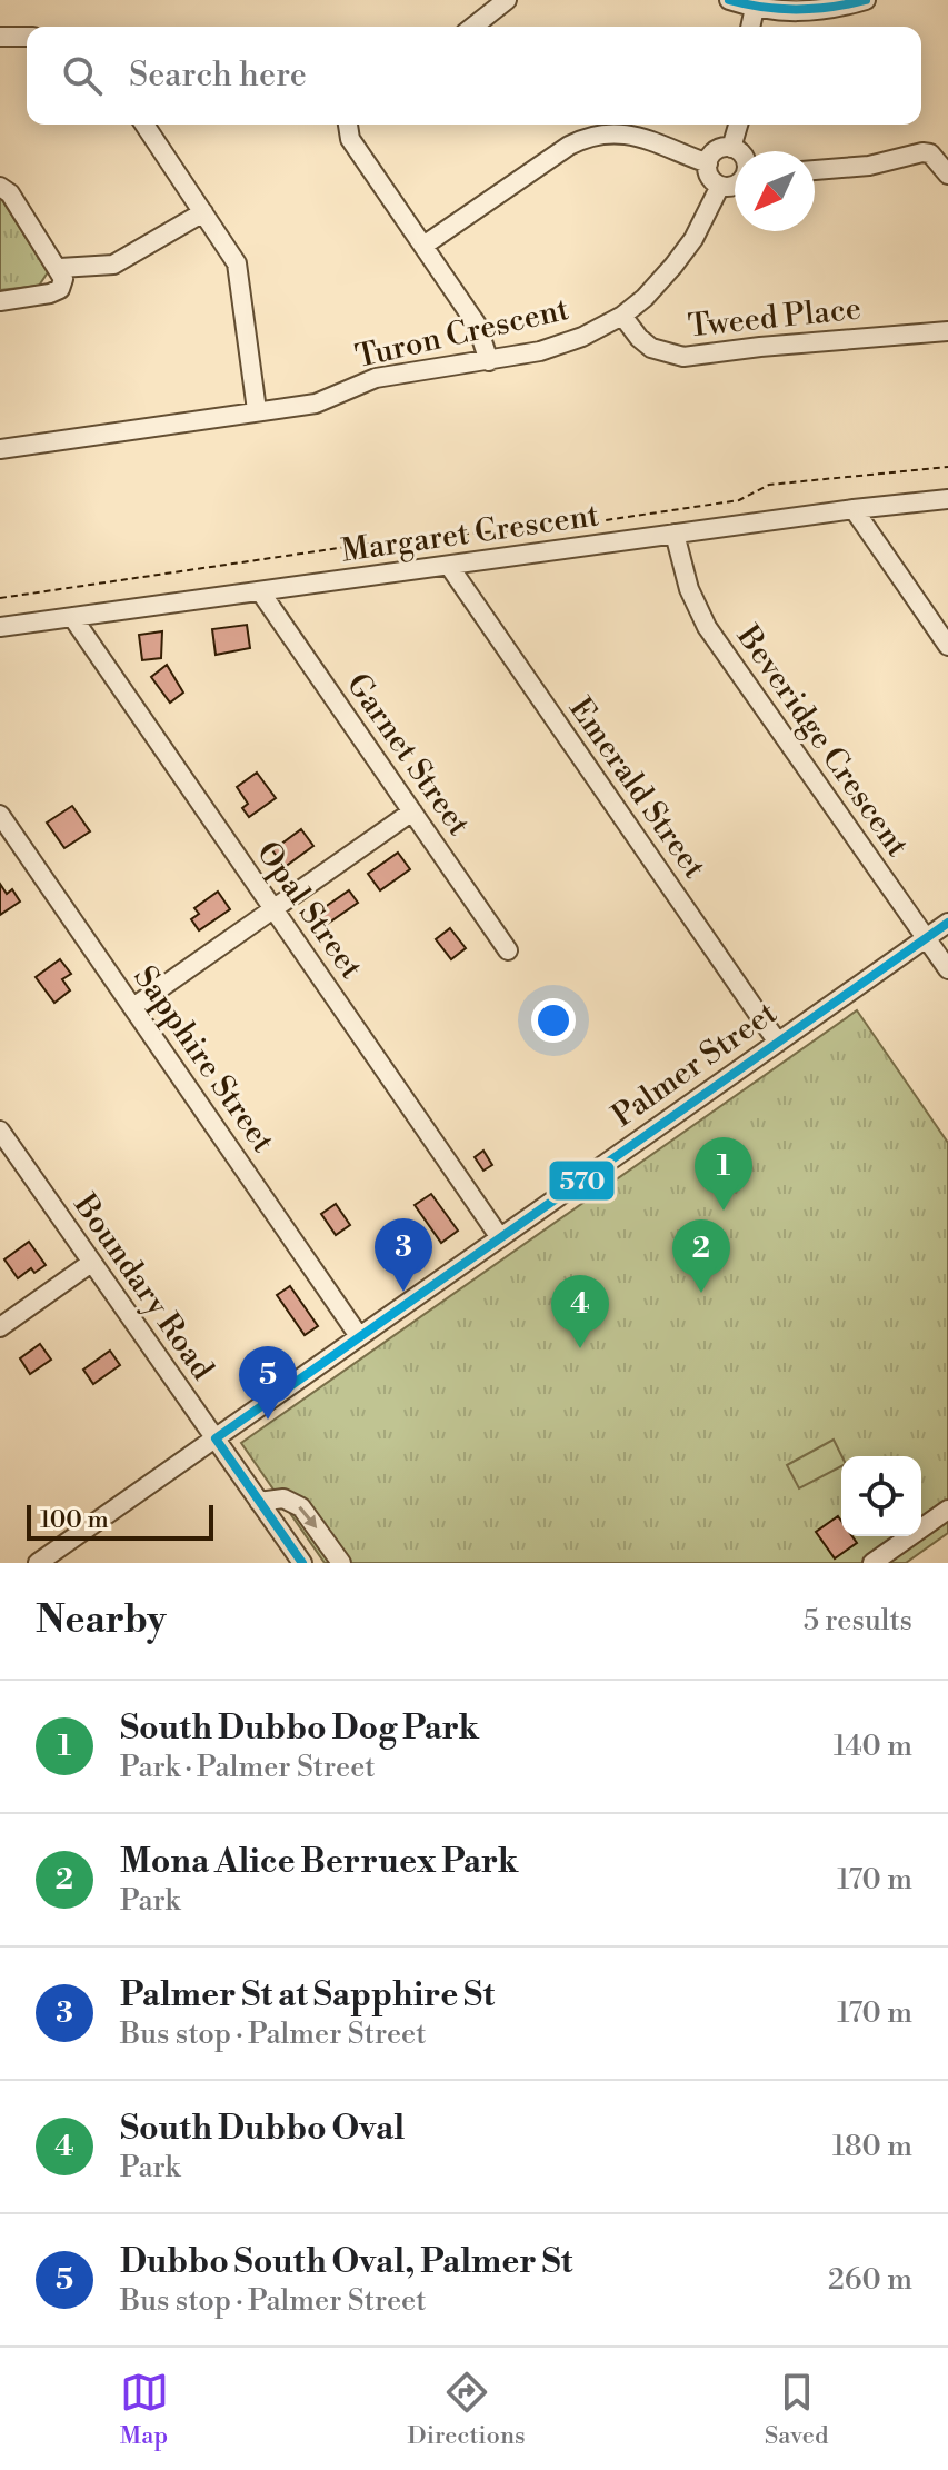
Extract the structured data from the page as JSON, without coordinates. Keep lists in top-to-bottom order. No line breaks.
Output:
{"streets":{"street":["Tweed Place","Turon Crescent","Margaret Crescent","Beveridge Crescent","Garnet Street","Emerald Street","Opal Street","Sapphire Street","Palmer Street","Boundary Road"]},"crossings":[["Tweed Place","Turon Crescent"],["Margaret Crescent","Beveridge Crescent"],["Margaret Crescent","Garnet Street"],["Margaret Crescent","Emerald Street"],["Margaret Crescent","Opal Street"],["Beveridge Crescent","Palmer Street"],["Emerald Street","Palmer Street"],["Opal Street","Palmer Street"],["Sapphire Street","Palmer Street"],["Palmer Street","Boundary Road"]],"lines":["transit line 570"],"scale_bar":"100 m","north":"bottom left","page":{"search":"Search here","pins":["1","3","2","4","5"],"scale":"100 m","heading":["Nearby","5 results"],"list":[{"mark":"1","name":"South Dubbo Dog Park","note":"Park · Palmer Street","value":"140 m"},{"mark":"2","name":"Mona Alice Berruex Park","note":"Park","value":"170 m"},{"mark":"3","name":"Palmer St at Sapphire St","note":"Bus stop · Palmer Street","value":"170 m"},{"mark":"4","name":"South Dubbo Oval","note":"Park","value":"180 m"},{"mark":"5","name":"Dubbo South Oval, Palmer St","note":"Bus stop · Palmer Street","value":"260 m"}],"nav":["Map","Directions","Saved"]}}
